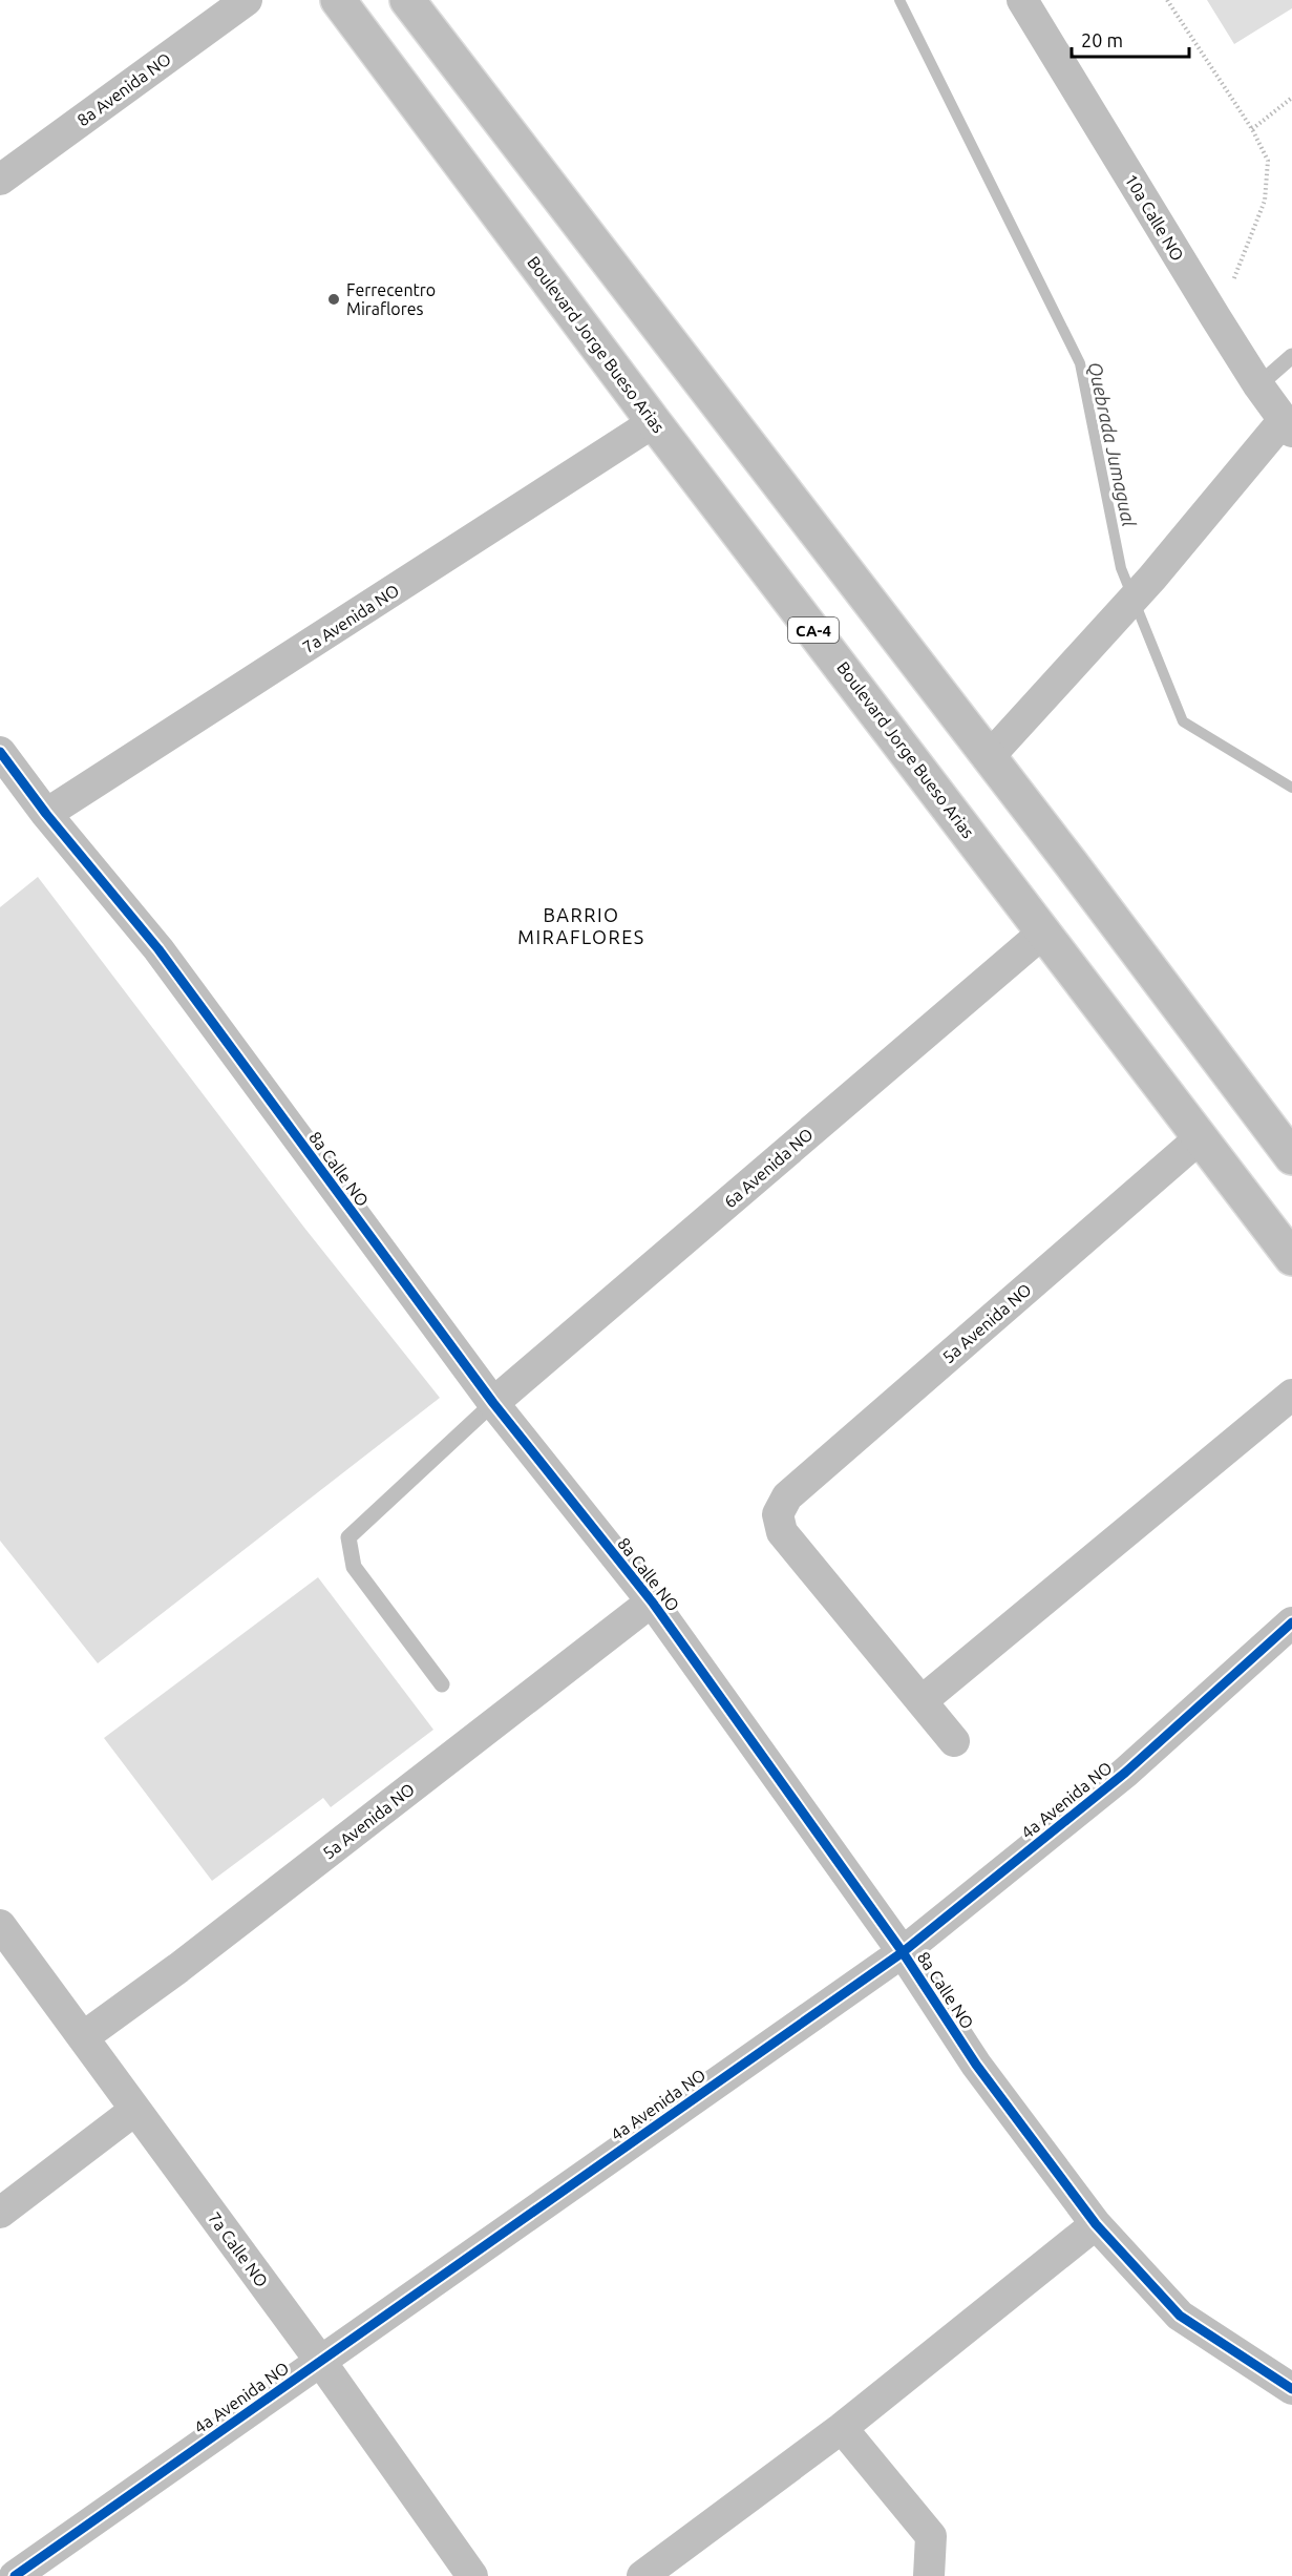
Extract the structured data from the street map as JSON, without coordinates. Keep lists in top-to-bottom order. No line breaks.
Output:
{"streets":{"main road":["Boulevard Jorge Bueso Arias","CA-4"],"street":["8a Avenida NO","10a Calle NO","7a Avenida NO","6a Avenida NO","8a Calle NO","5a Avenida NO","4a Avenida NO","7a Calle NO"]},"crossings":[["Boulevard Jorge Bueso Arias","7a Avenida NO"],["Boulevard Jorge Bueso Arias","6a Avenida NO"],["Boulevard Jorge Bueso Arias","5a Avenida NO"],["7a Avenida NO","8a Calle NO"],["6a Avenida NO","8a Calle NO"],["8a Calle NO","5a Avenida NO"],["8a Calle NO","4a Avenida NO"],["5a Avenida NO","7a Calle NO"],["4a Avenida NO","7a Calle NO"]],"districts":["BARRIO MIRAFLORES"],"water":["Quebrada Jumagual"],"places":["Ferrecentro Miraflores"],"scale_bar":"20 m"}
